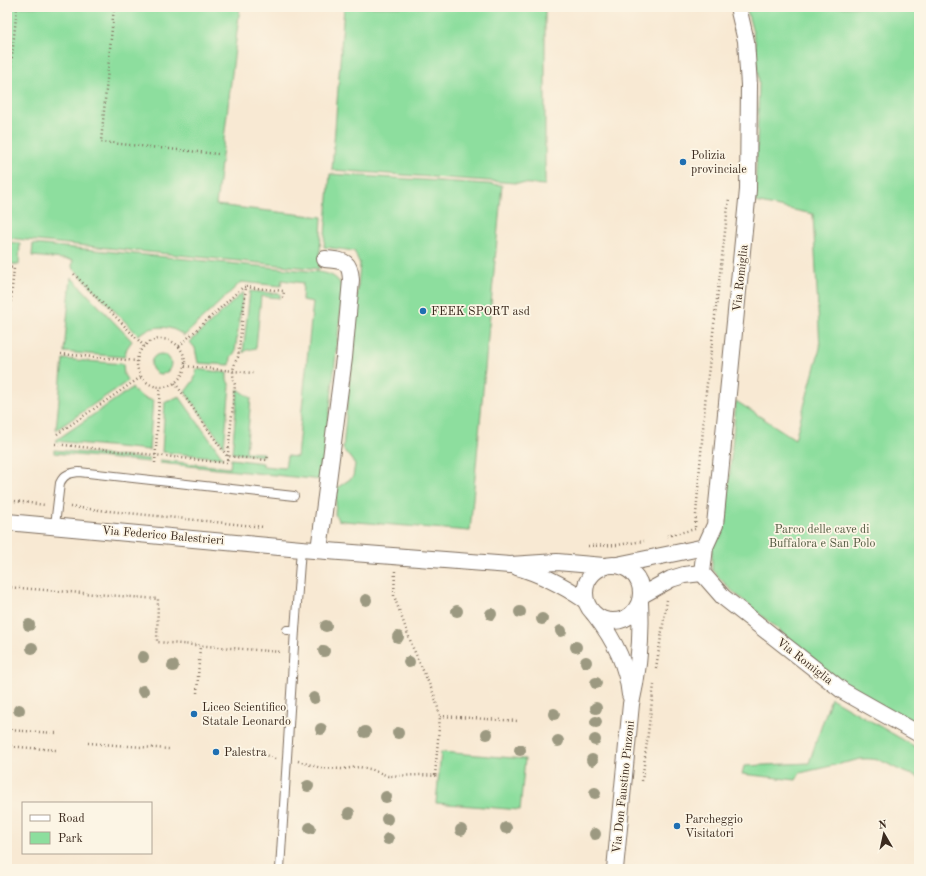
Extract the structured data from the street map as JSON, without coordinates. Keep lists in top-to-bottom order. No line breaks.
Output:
{"streets":{"street":["Via Romiglia","Via Federico Balestrieri","Via Don Faustino Pinzoni"]},"crossings":[["Via Federico Balestrieri","Via Don Faustino Pinzoni"]],"parks":["Parco delle cave di Buffalora e San Polo"],"places":["Polizia provinciale","FEEK SPORT asd","Liceo Scientifico Statale Leonardo","Palestra","Parcheggio Visitatori"],"legend":["Road","Park"],"north":"top"}
